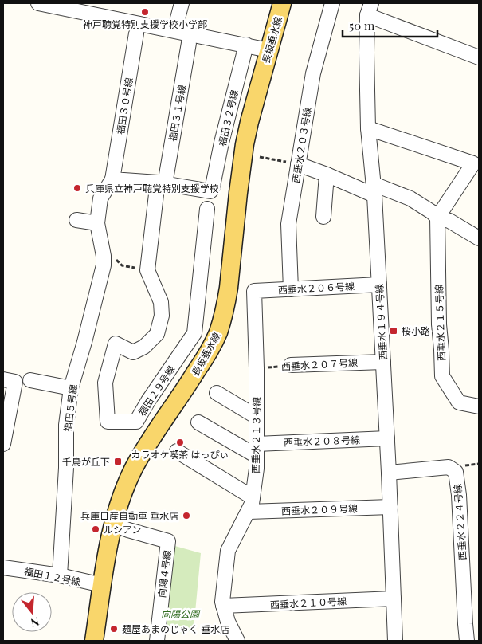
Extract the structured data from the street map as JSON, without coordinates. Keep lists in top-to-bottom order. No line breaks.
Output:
{"streets":{"main road":["長坂垂水線"],"street":["福田３０号線","福田３１号線","福田３２号線","西垂水２０３号線","西垂水２０６号線","西垂水１９４号線","西垂水２１５号線","西垂水２０７号線","福田２９号線","福田５号線","西垂水２１３号線","西垂水２０８号線","西垂水２０９号線","西垂水２２４号線","向陽４号線","福田１２号線","西垂水２１０号線"]},"crossings":[["長坂垂水線","向陽４号線"],["長坂垂水線","福田１２号線"],["福田３０号線","福田５号線"],["福田３１号線","福田３２号線"],["福田３１号線","福田２９号線"],["福田３２号線","福田２９号線"],["西垂水２０３号線","西垂水２０６号線"],["西垂水２０６号線","西垂水１９４号線"],["西垂水２０６号線","西垂水２１３号線"],["西垂水１９４号線","西垂水２０７号線"],["西垂水１９４号線","西垂水２０８号線"],["西垂水１９４号線","西垂水２０９号線"],["西垂水１９４号線","西垂水２２４号線"],["西垂水１９４号線","西垂水２１０号線"],["西垂水２０７号線","西垂水２１３号線"],["福田５号線","福田１２号線"],["西垂水２１３号線","西垂水２０８号線"],["西垂水２１３号線","西垂水２０９号線"],["西垂水２１３号線","西垂水２１０号線"]],"parks":["向陽公園"],"places":{"other":["神戸聴覚特別支援学校小学部","兵庫県立神戸聴覚特別支援学校","カラオケ喫茶 はっぴぃ","兵庫日産自動車 垂水店","ルシアン","麺屋あまのじゃく 垂水店"],"transit":["桜小路","千鳥が丘下"]},"scale_bar":"50 m","north":"bottom"}
